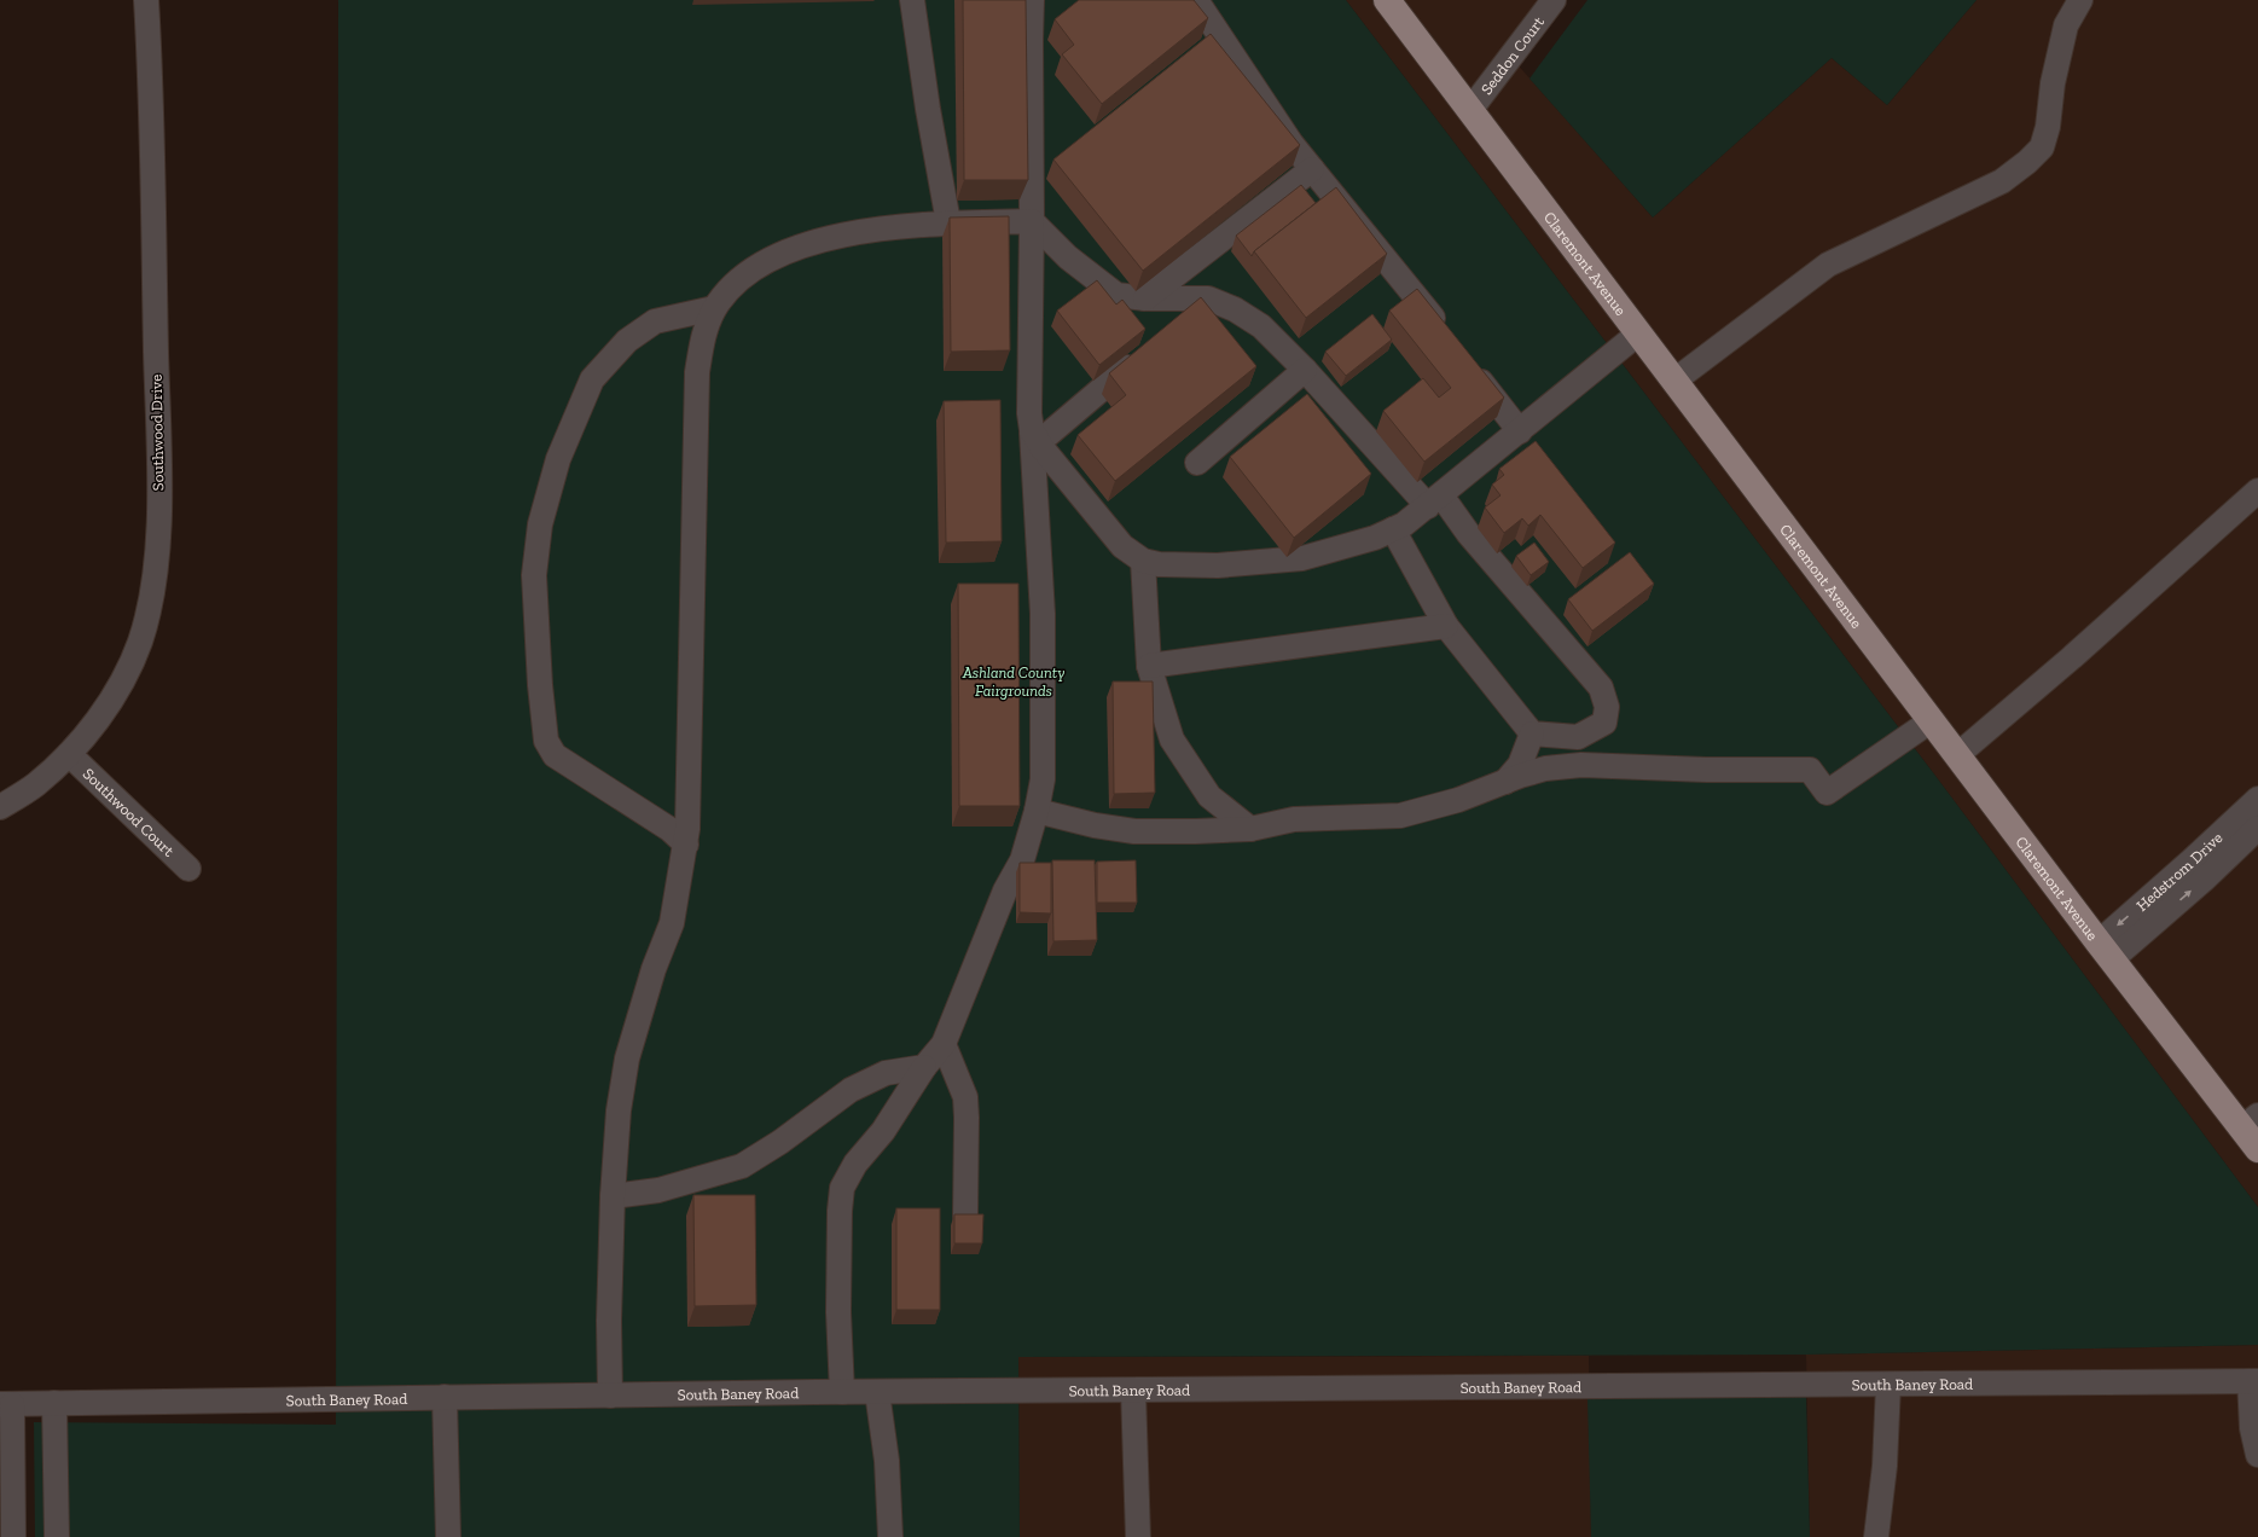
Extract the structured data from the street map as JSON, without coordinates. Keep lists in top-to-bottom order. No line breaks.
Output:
{"streets":{"main road":["Claremont Avenue"],"street":["Seddon Court","Southwood Drive","Southwood Court","Hedstrom Drive","South Baney Road"]},"crossings":[["Seddon Court","Claremont Avenue"],["Claremont Avenue","Hedstrom Drive"],["Southwood Drive","Southwood Court"]],"parks":["Ashland County Fairgrounds"]}
